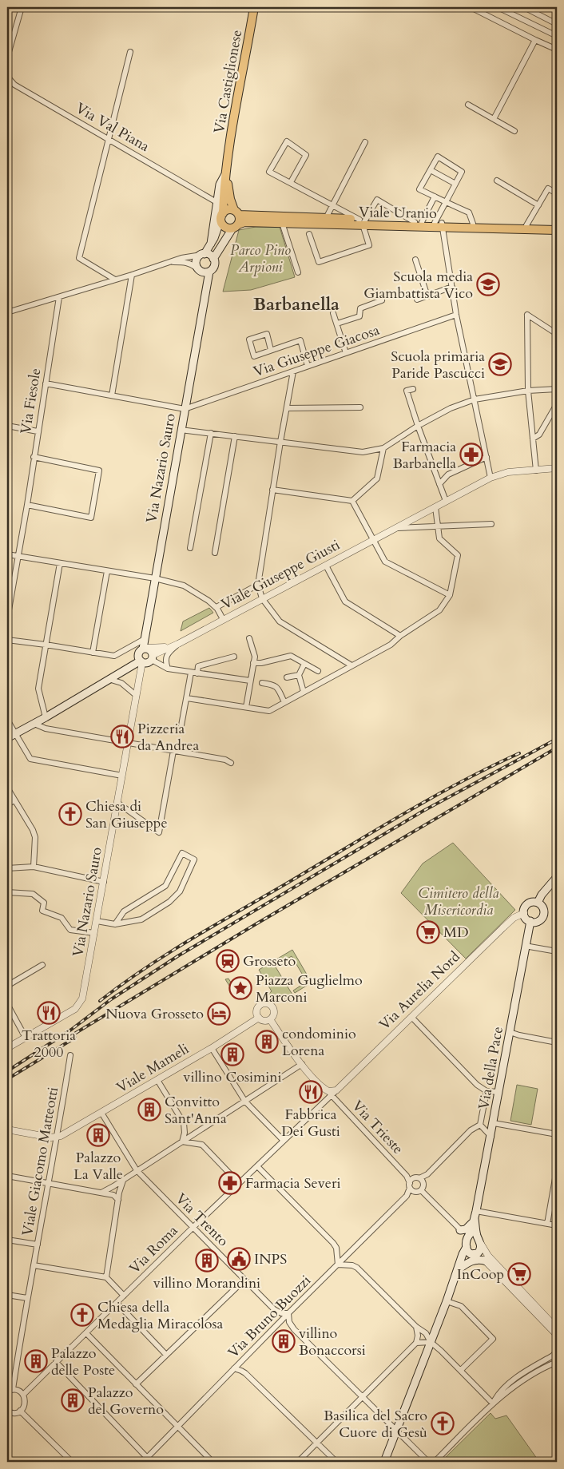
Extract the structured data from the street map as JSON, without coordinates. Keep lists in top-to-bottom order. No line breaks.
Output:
{"streets":{"main road":["Via Castiglionese","Viale Uranio","Via Nazario Sauro","Viale Giuseppe Giusti","Via Aurelia Nord","Via della Pace"],"street":["Via Val Piana","Via Giuseppe Giacosa","Via Fiesole","Viale Mameli","Via Trieste","Viale Giacomo Matteotti","Via Trento","Via Roma","Via Bruno Buozzi"]},"crossings":[["Via Castiglionese","Via Val Piana"],["Via Castiglionese","Viale Uranio"],["Via Castiglionese","Via Nazario Sauro"],["Via Giuseppe Giacosa","Via Nazario Sauro"],["Via Nazario Sauro","Viale Giuseppe Giusti"],["Via Aurelia Nord","Via della Pace"],["Via Aurelia Nord","Via Roma"],["Viale Mameli","Via Trieste"],["Viale Mameli","Viale Giacomo Matteotti"],["Viale Mameli","Via Trento"],["Via Trieste","Via Roma"],["Via Trieste","Via Bruno Buozzi"],["Via Trento","Via Roma"],["Via Trento","Via Bruno Buozzi"]],"districts":["Barbanella"],"parks":["Parco Pino Arpioni","Cimitero della Misericordia"],"places":{"school or university":["Scuola media Giambattista Vico","Scuola primaria Paride Pascucci"],"pharmacy":["Farmacia Barbanella","Farmacia Severi"],"restaurant":["Pizzeria da Andrea","Trattoria 2000","Fabbrica Dei Gusti"],"church":["Chiesa di San Giuseppe","Chiesa della Medaglia Miracolosa","Basilica del Sacro Cuore di Gesù"],"supermarket":["MD","InCoop"],"station":["Grosseto"],"place":["Piazza Guglielmo Marconi"],"hotel":["Nuova Grosseto"],"building":["condominio Lorena","villino Cosimini","Convitto Sant'Anna","Palazzo La Valle","villino Morandini","villino Bonaccorsi","Palazzo delle Poste","Palazzo del Governo"],"public building":["INPS"]}}
